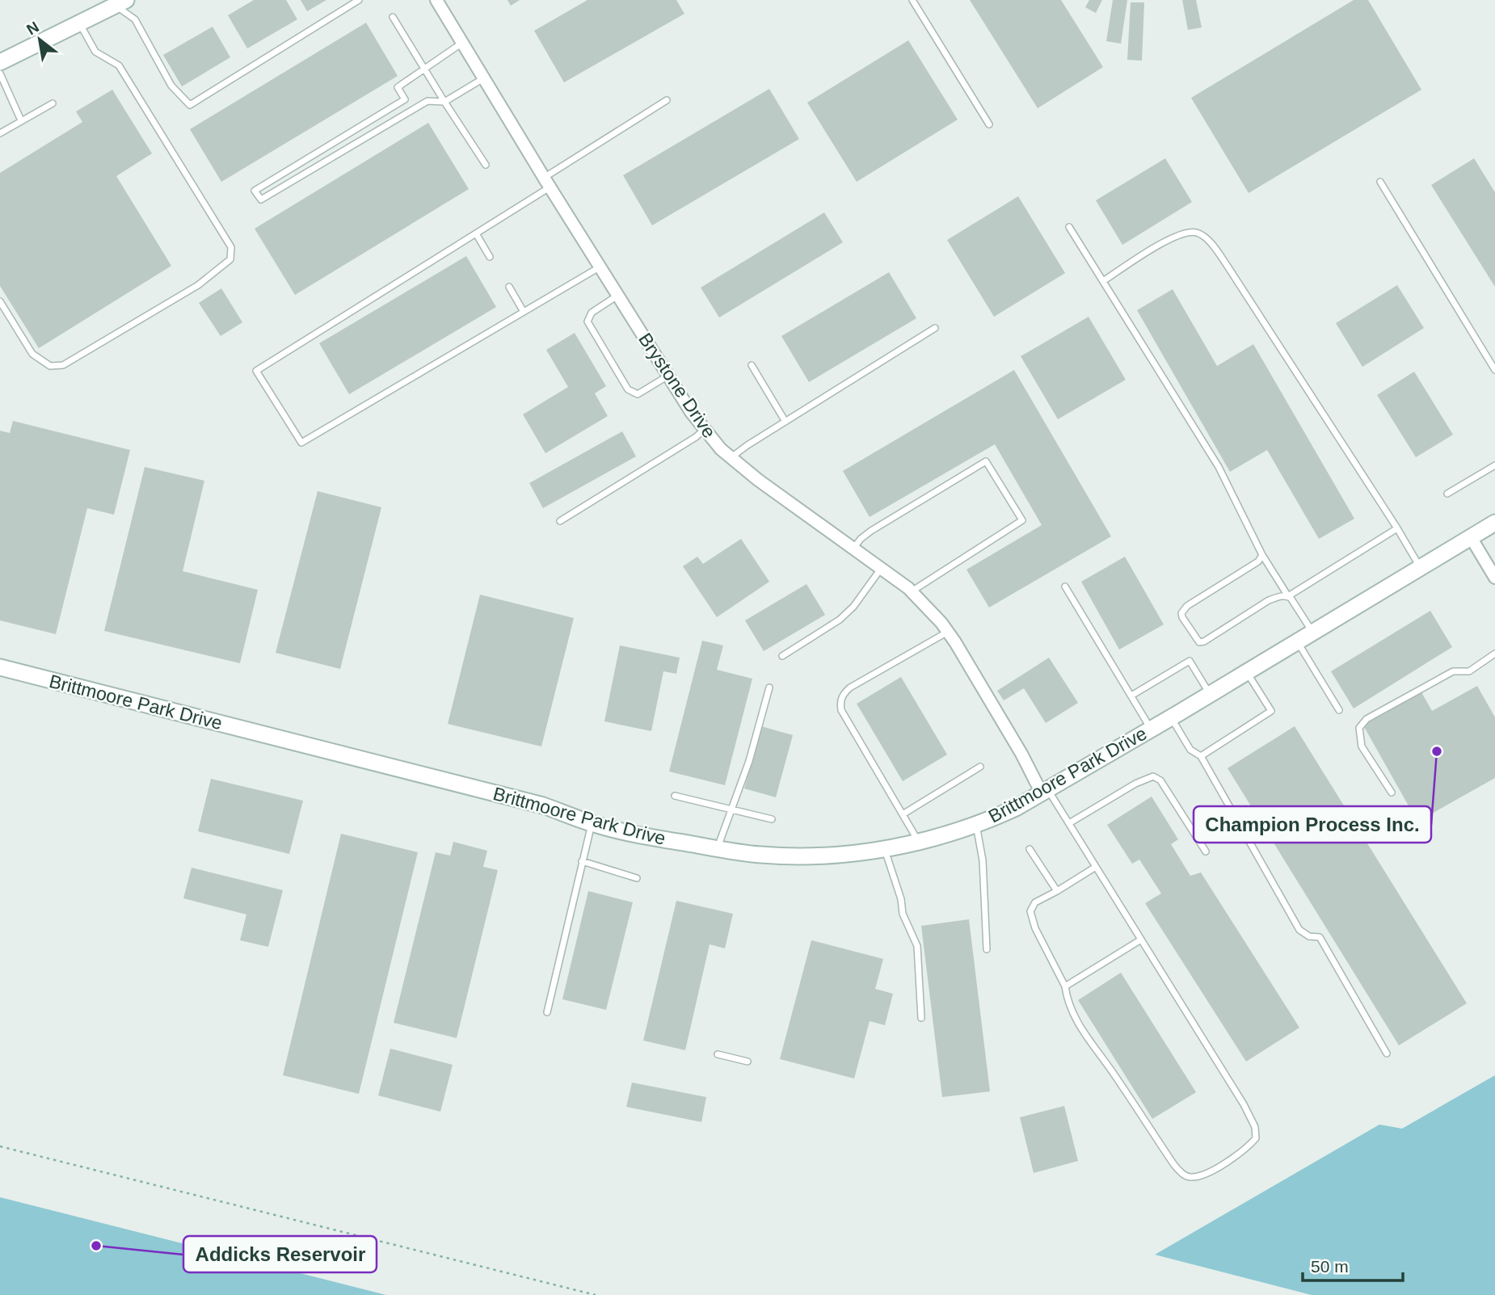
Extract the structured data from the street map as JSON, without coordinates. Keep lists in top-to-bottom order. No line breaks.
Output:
{"streets":{"street":["Brystone Drive","Brittmoore Park Drive"]},"crossings":[["Brystone Drive","Brittmoore Park Drive"]],"places":["Champion Process Inc.","Addicks Reservoir"],"scale_bar":"50 m","north":"top left"}
